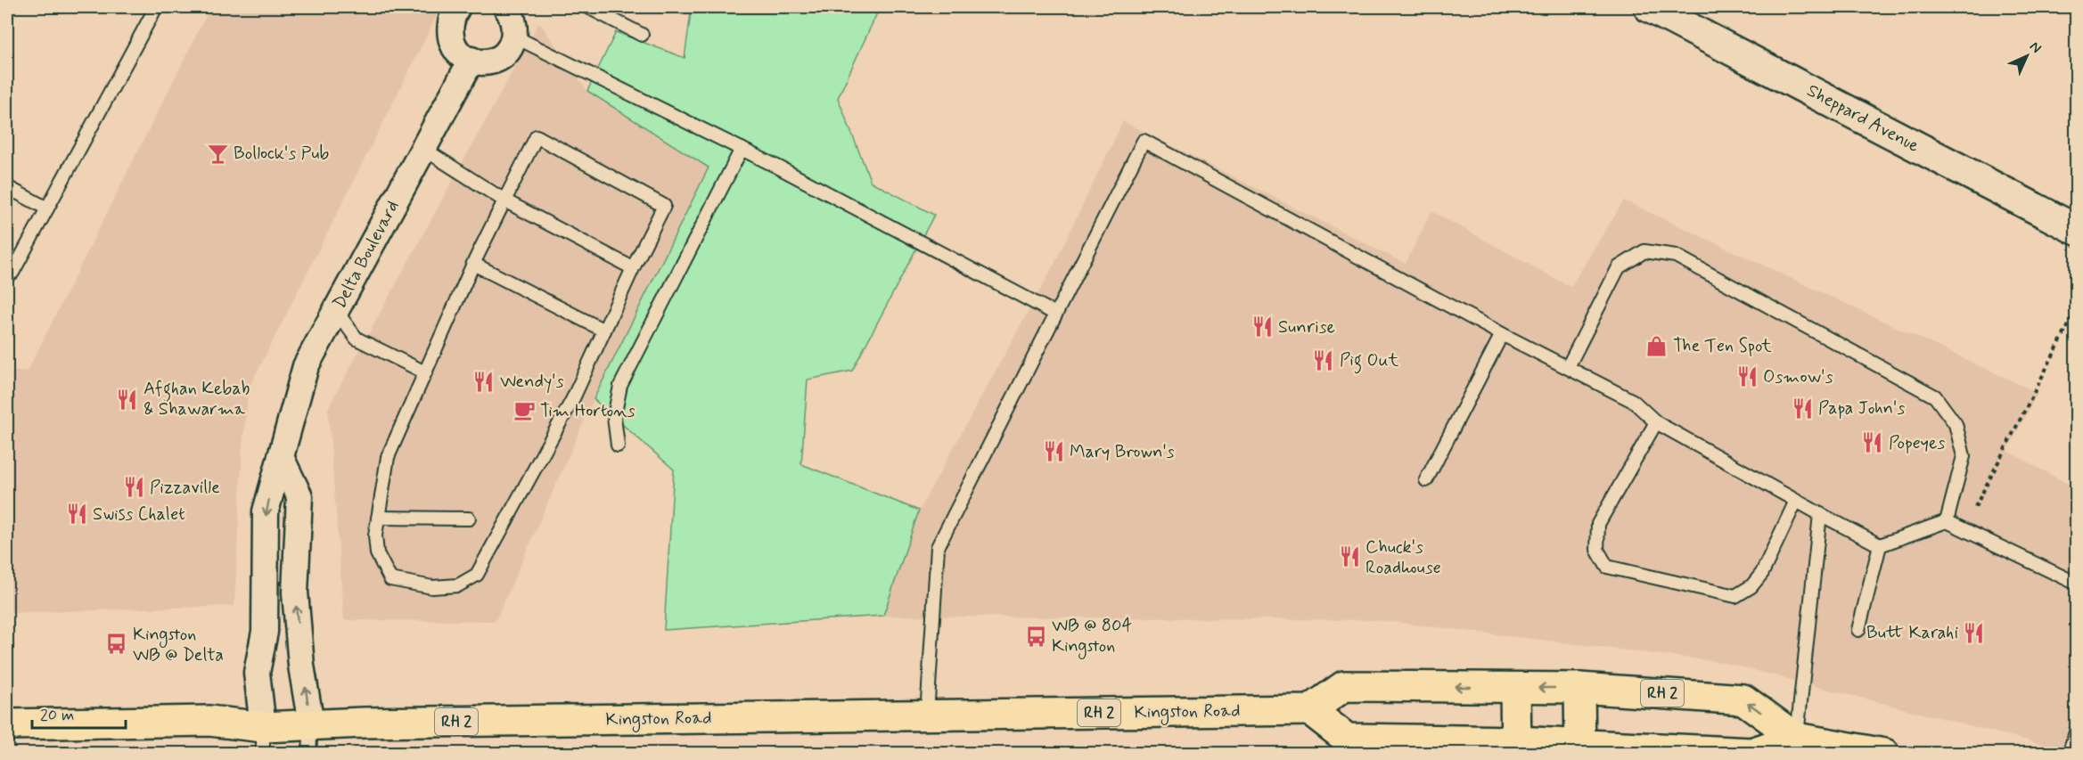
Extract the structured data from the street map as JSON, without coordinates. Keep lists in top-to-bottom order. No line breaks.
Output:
{"streets":{"main road":["RH 2","Kingston Road"],"street":["Sheppard Avenue","Delta Boulevard"]},"crossings":[["Delta Boulevard","Kingston Road"],["RH 2","Kingston Road"]],"places":{"bar":["Bollock's Pub"],"restaurant":["Sunrise","Pig Out","Osmow's","Wendy's","Afghan Kebab & Shawarma","Papa John's","Popeyes","Mary Brown's","Pizzaville","Swiss Chalet","Chuck's Roadhouse","Butt Karahi"],"shop":["The Ten Spot"],"cafe":["Tim Hortons"],"bus stop":["WB @ 804 Kingston","Kingston WB @ Delta"]},"scale_bar":"20 m","north":"top right"}
